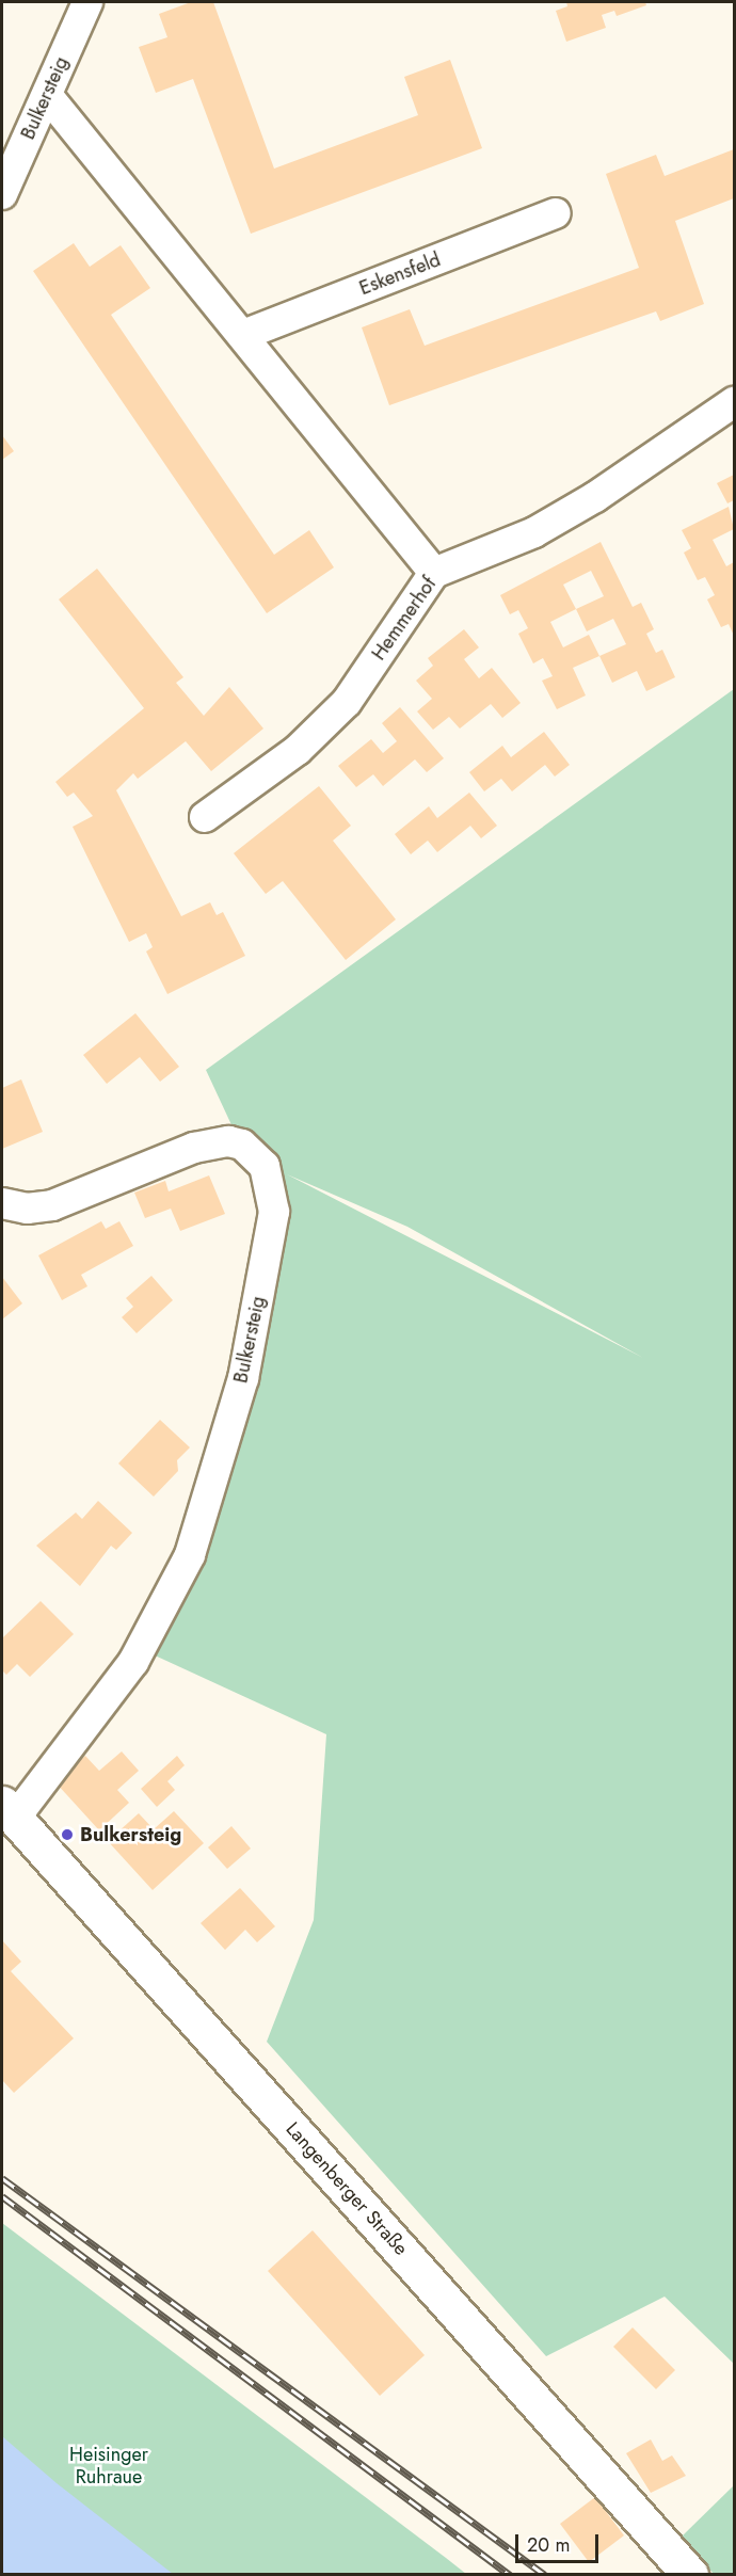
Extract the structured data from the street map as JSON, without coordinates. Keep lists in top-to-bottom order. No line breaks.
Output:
{"streets":{"main road":["Langenberger Straße"],"street":["Bulkersteig","Eskensfeld","Hemmerhof"]},"crossings":[["Bulkersteig","Langenberger Straße"]],"parks":["Heisinger Ruhraue"],"places":["Bulkersteig"],"scale_bar":"20 m"}
